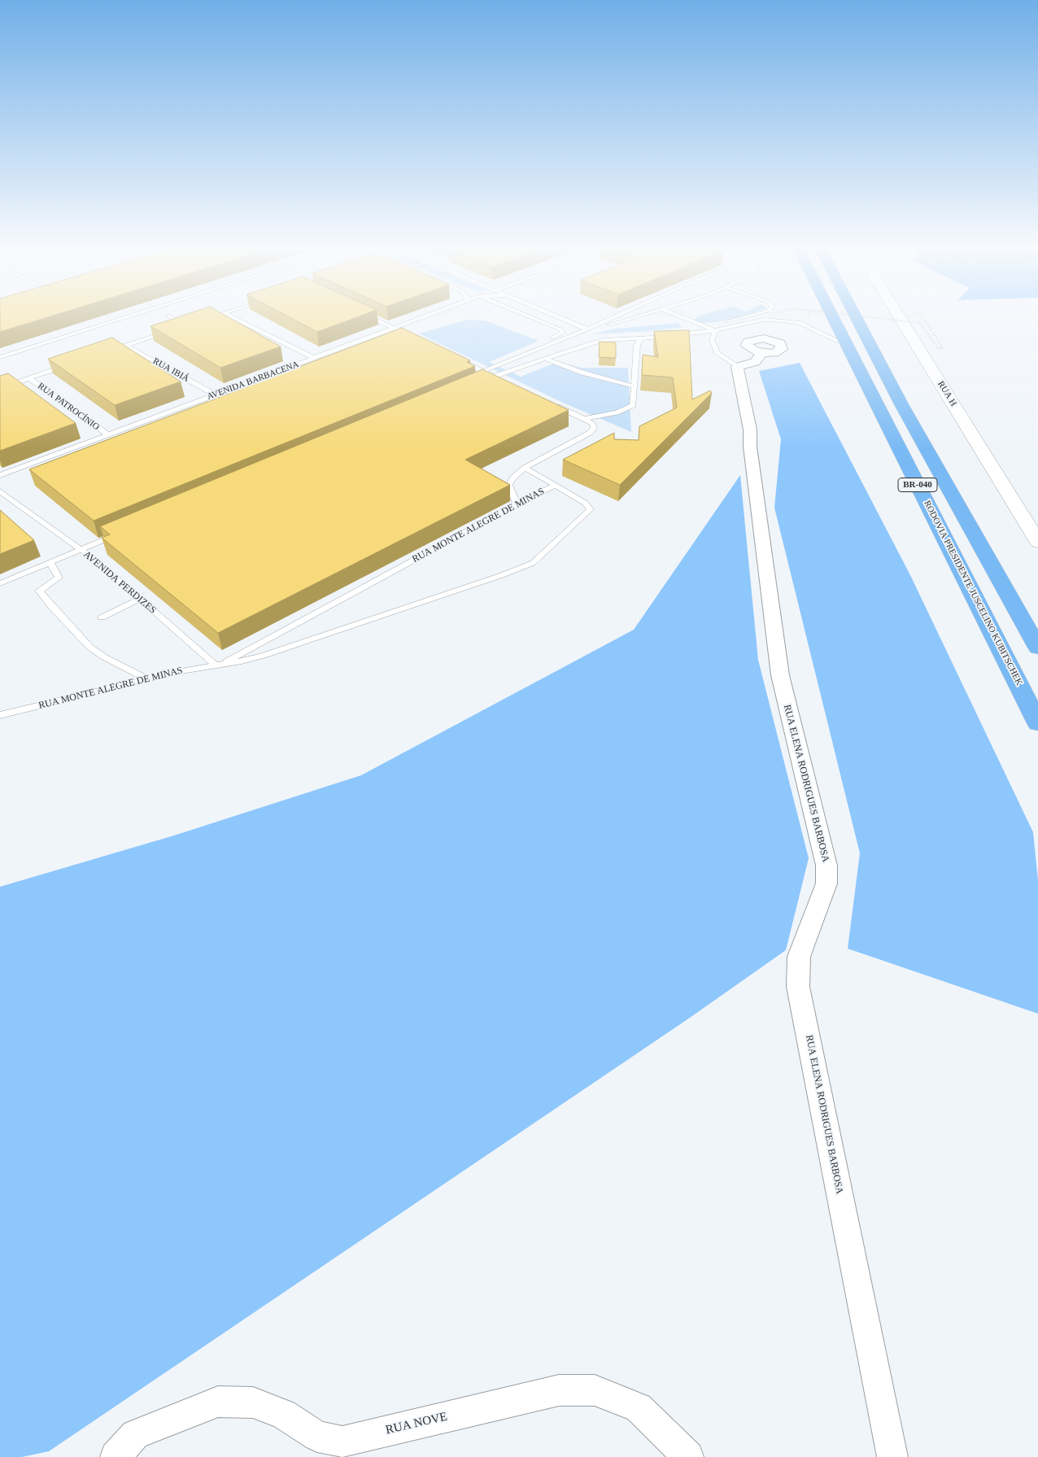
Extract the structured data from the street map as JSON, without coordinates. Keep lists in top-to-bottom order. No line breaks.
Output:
{"streets":{"highway":["BR-040","RODOVIA PRESIDENTE JUSCELINO KUBITSCHEK"],"main road":["RUA H"],"street":["RUA ELENA RODRIGUES BARBOSA","RUA NOVE"],"lane":["RUA IBIÁ","AVENIDA BARBACENA","RUA PATROCÍNIO","RUA MONTE ALEGRE DE MINAS","AVENIDA PERDIZES"]},"crossings":[["RUA IBIÁ","AVENIDA BARBACENA"],["AVENIDA BARBACENA","RUA PATROCÍNIO"],["RUA MONTE ALEGRE DE MINAS","AVENIDA PERDIZES"]]}
